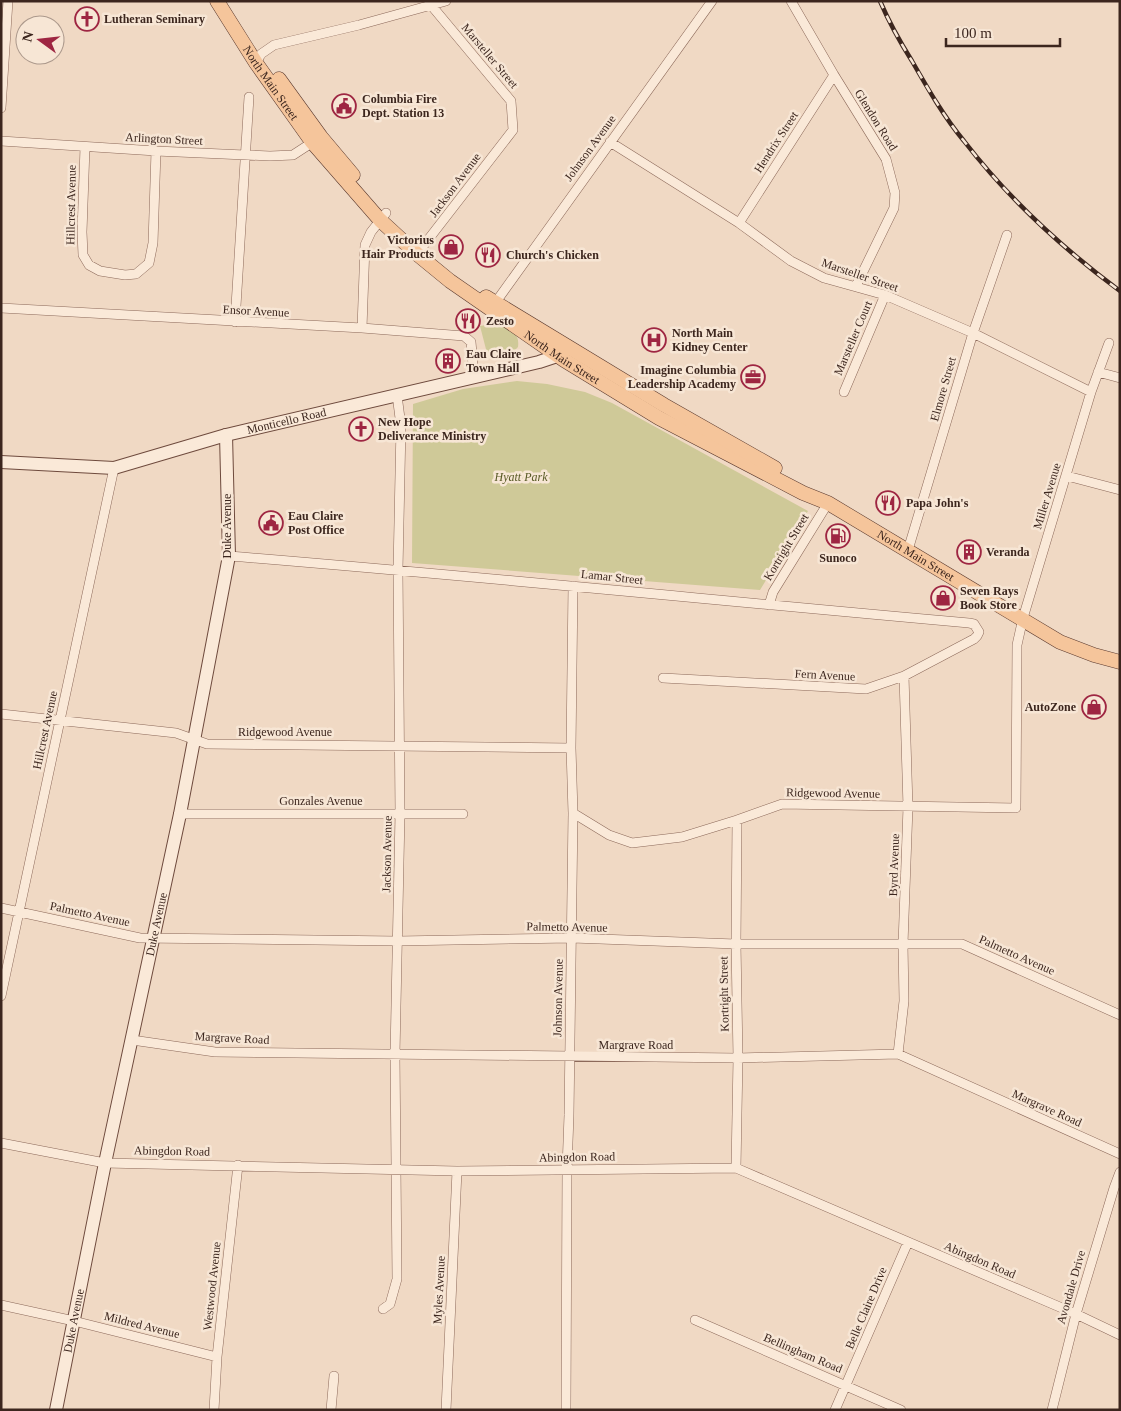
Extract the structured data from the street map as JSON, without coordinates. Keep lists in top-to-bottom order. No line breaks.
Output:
{"streets":{"main road":["North Main Street"],"street":["Marsteller Street","Glendon Road","Arlington Street","Hendrix Street","Johnson Avenue","Jackson Avenue","Hillcrest Avenue","Ensor Avenue","Marsteller Court","Elmore Street","Monticello Road","Miller Avenue","Duke Avenue","Kortright Street","Lamar Street","Fern Avenue","Ridgewood Avenue","Gonzales Avenue","Byrd Avenue","Palmetto Avenue","Margrave Road","Abingdon Road","Westwood Avenue","Avondale Drive","Myles Avenue","Belle Claire Drive","Mildred Avenue","Bellingham Road"]},"crossings":[["Marsteller Street","Glendon Road"],["Marsteller Street","Hendrix Street"],["Marsteller Street","Johnson Avenue"],["Marsteller Street","Jackson Avenue"],["Marsteller Street","Marsteller Court"],["Marsteller Street","Elmore Street"],["Marsteller Street","Miller Avenue"],["North Main Street","Arlington Street"],["North Main Street","Johnson Avenue"],["North Main Street","Jackson Avenue"],["North Main Street","Elmore Street"],["North Main Street","Monticello Road"],["North Main Street","Miller Avenue"],["North Main Street","Kortright Street"],["Glendon Road","Hendrix Street"],["Arlington Street","Hillcrest Avenue"],["Johnson Avenue","Lamar Street"],["Johnson Avenue","Ridgewood Avenue"],["Johnson Avenue","Palmetto Avenue"],["Johnson Avenue","Margrave Road"],["Johnson Avenue","Abingdon Road"],["Jackson Avenue","Monticello Road"],["Jackson Avenue","Lamar Street"],["Jackson Avenue","Ridgewood Avenue"],["Jackson Avenue","Gonzales Avenue"],["Jackson Avenue","Palmetto Avenue"],["Jackson Avenue","Margrave Road"],["Jackson Avenue","Abingdon Road"],["Hillcrest Avenue","Monticello Road"],["Hillcrest Avenue","Ridgewood Avenue"],["Hillcrest Avenue","Palmetto Avenue"],["Ensor Avenue","Monticello Road"],["Monticello Road","Duke Avenue"],["Miller Avenue","Ridgewood Avenue"],["Duke Avenue","Lamar Street"],["Duke Avenue","Ridgewood Avenue"],["Duke Avenue","Gonzales Avenue"],["Duke Avenue","Palmetto Avenue"],["Duke Avenue","Margrave Road"],["Duke Avenue","Abingdon Road"],["Duke Avenue","Mildred Avenue"],["Kortright Street","Lamar Street"],["Kortright Street","Ridgewood Avenue"],["Kortright Street","Palmetto Avenue"],["Kortright Street","Margrave Road"],["Kortright Street","Abingdon Road"],["Lamar Street","Fern Avenue"],["Fern Avenue","Byrd Avenue"],["Ridgewood Avenue","Byrd Avenue"],["Byrd Avenue","Palmetto Avenue"],["Byrd Avenue","Margrave Road"],["Abingdon Road","Westwood Avenue"],["Abingdon Road","Avondale Drive"],["Abingdon Road","Myles Avenue"],["Abingdon Road","Belle Claire Drive"],["Westwood Avenue","Mildred Avenue"],["Belle Claire Drive","Bellingham Road"]],"parks":["Hyatt Park"],"places":{"church":["Lutheran Seminary","New Hope Deliverance Ministry"],"public building":["Columbia Fire Dept. Station 13","Eau Claire Post Office"],"shop":["Victorius Hair Products","Seven Rays Book Store","AutoZone"],"restaurant":["Church's Chicken","Zesto","Papa John's"],"hospital":["North Main Kidney Center"],"building":["Eau Claire Town Hall","Veranda"],"office":["Imagine Columbia Leadership Academy"],"fuel station":["Sunoco"]},"scale_bar":"100 m","north":"left"}
